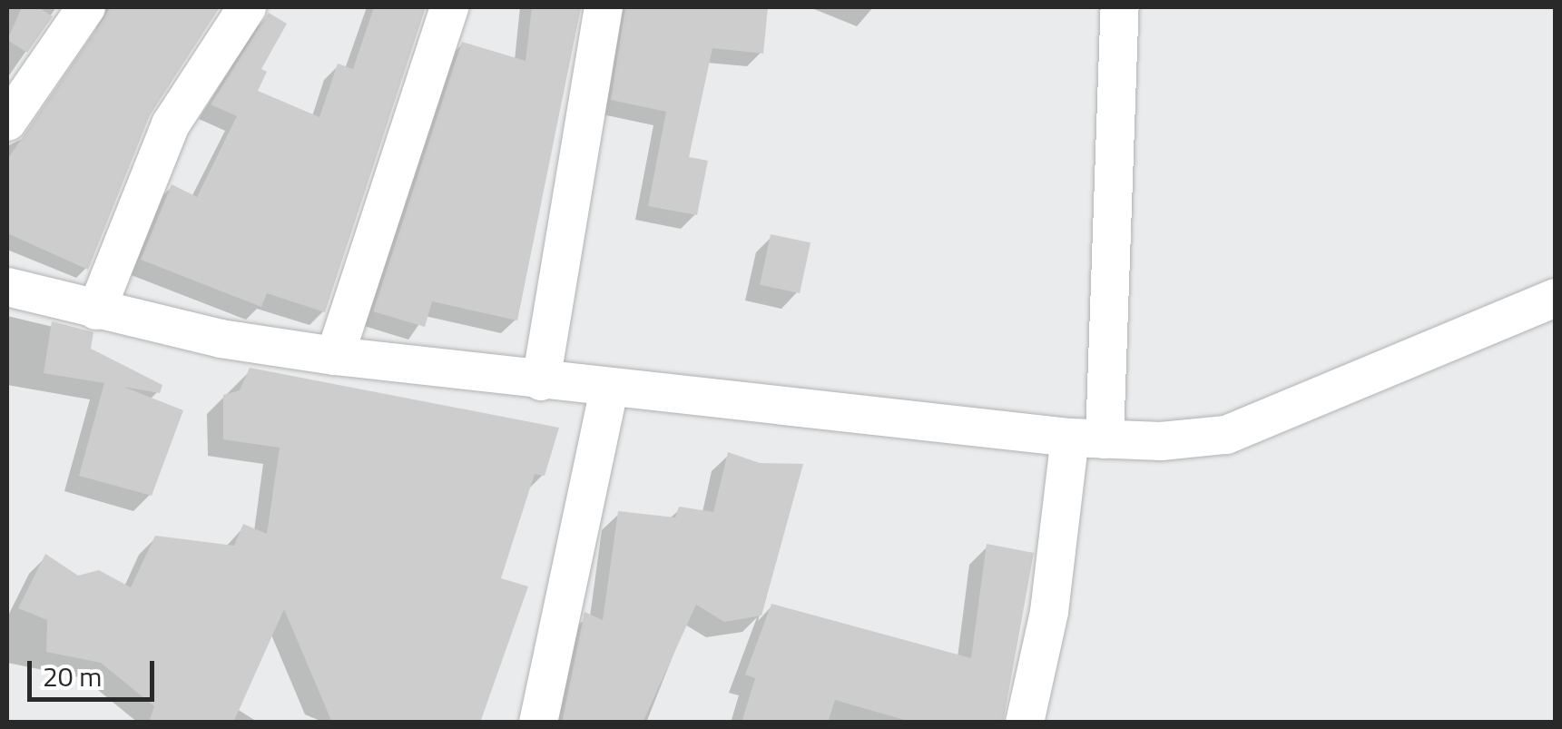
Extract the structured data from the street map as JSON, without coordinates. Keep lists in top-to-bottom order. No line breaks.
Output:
{"scale_bar":"20 m"}
